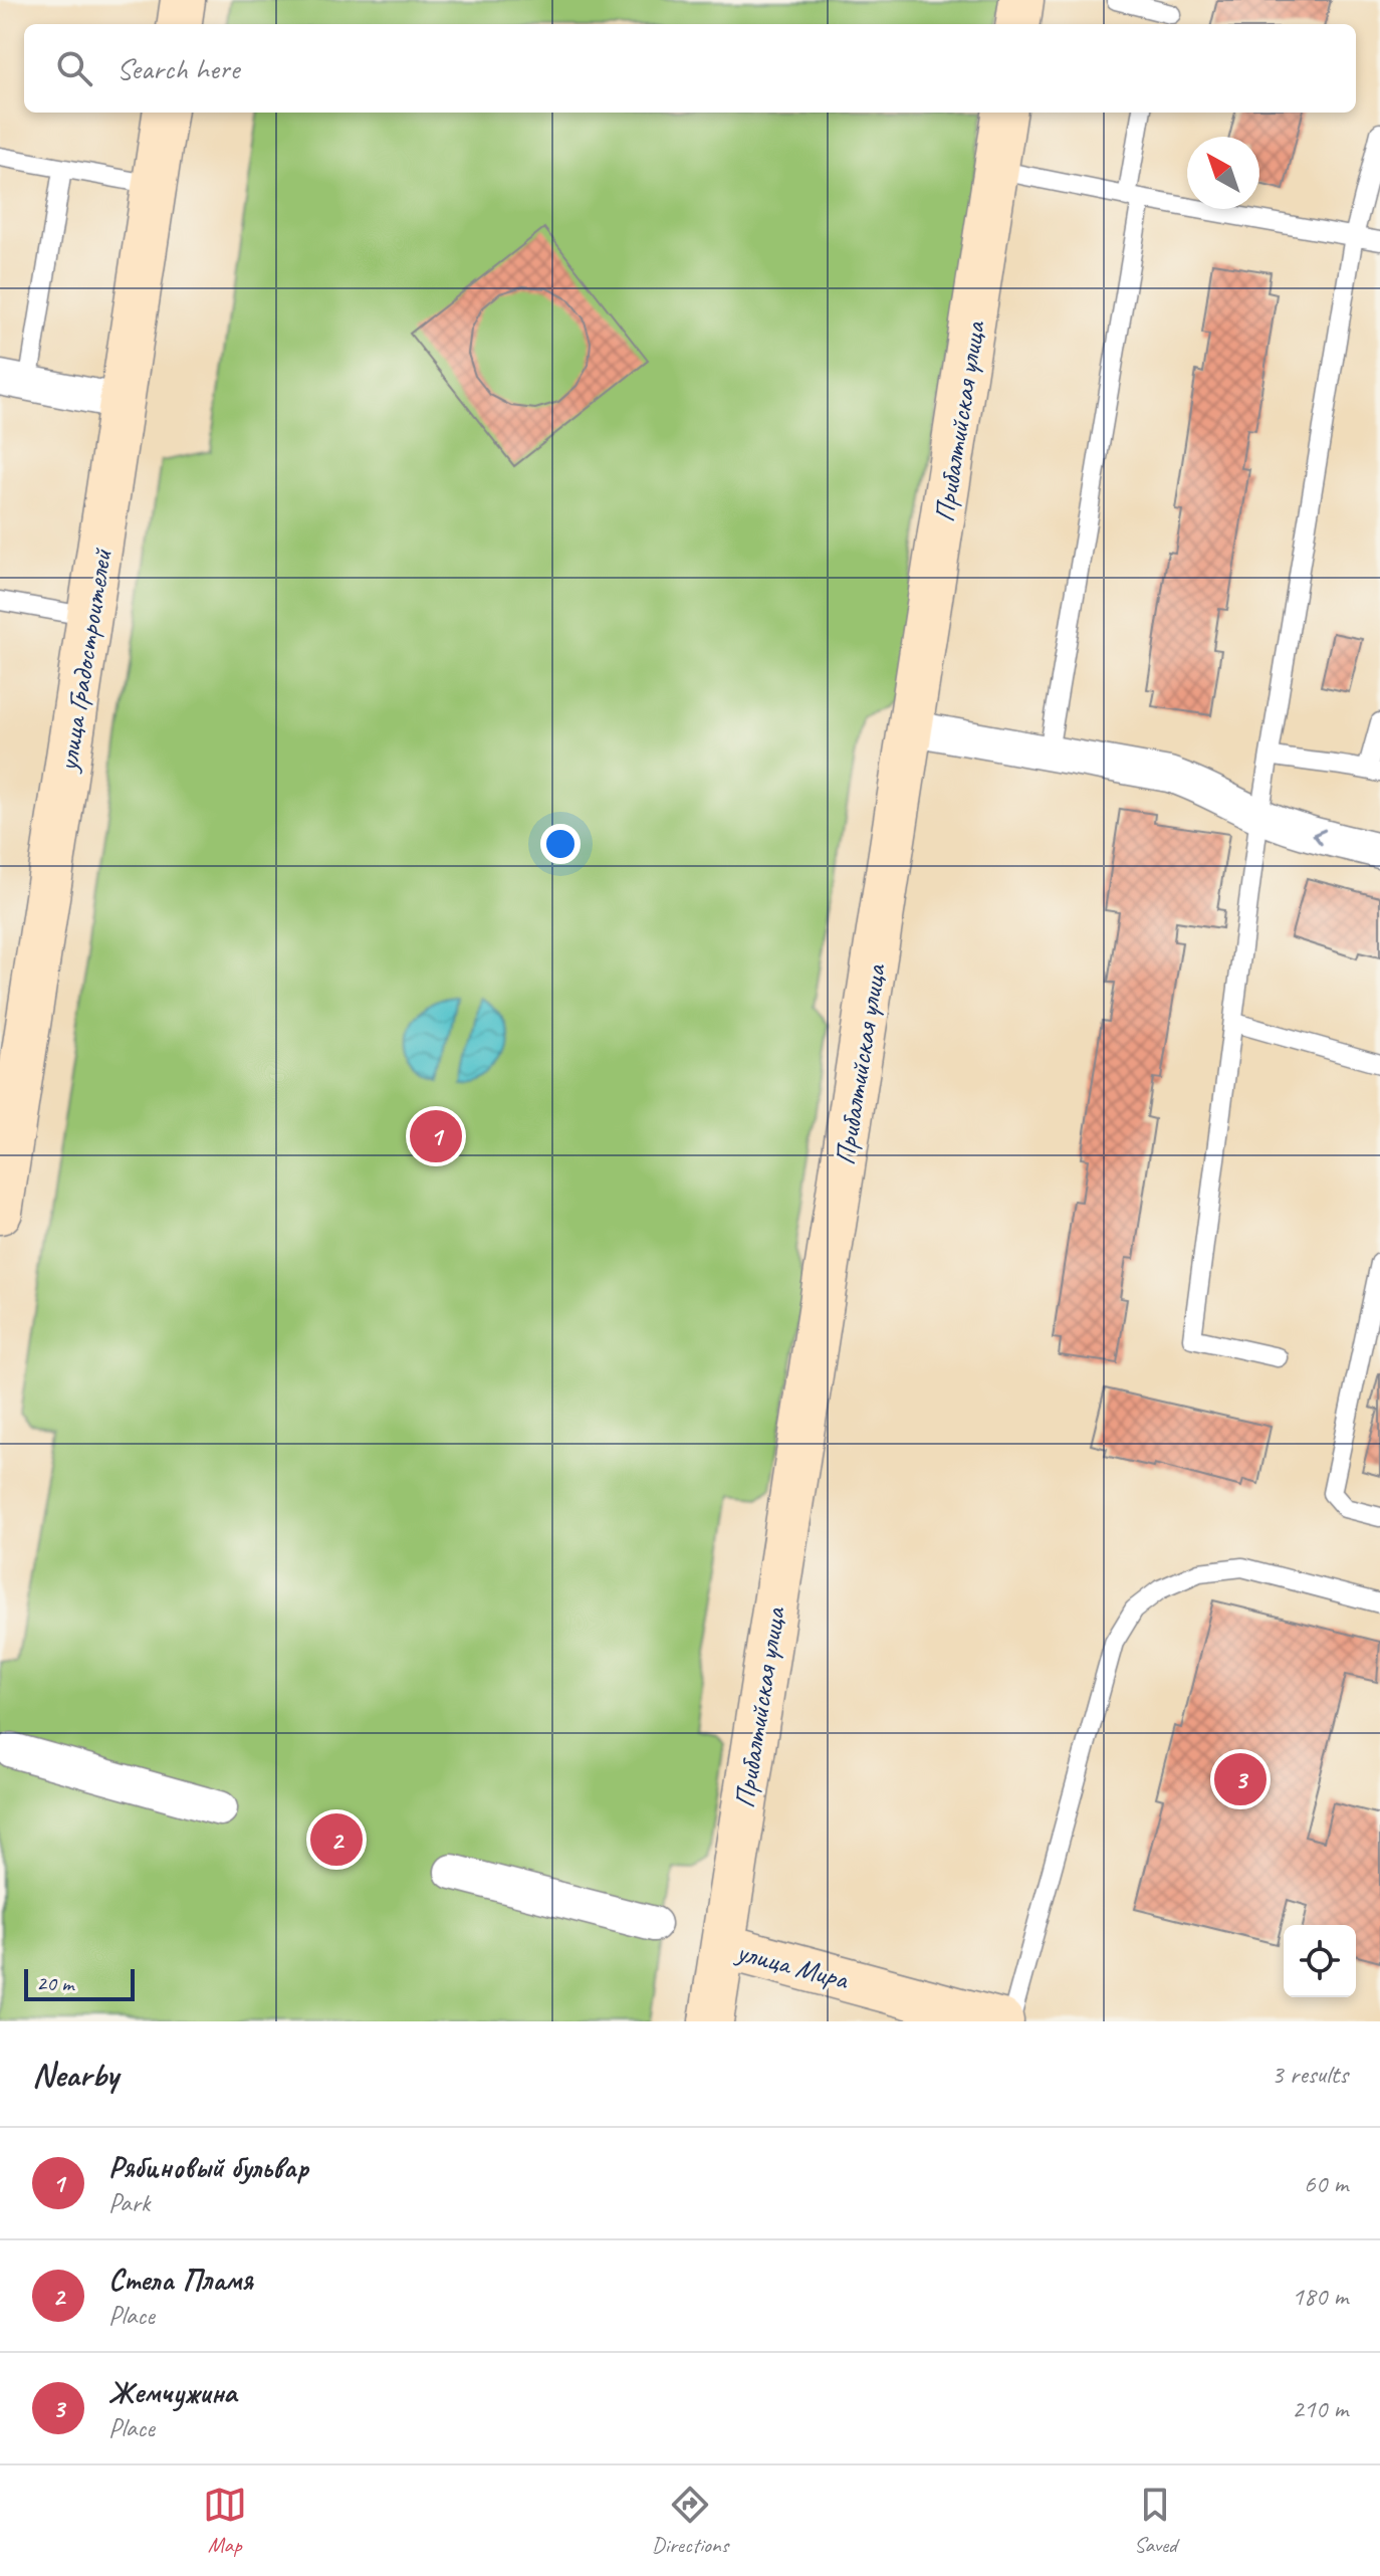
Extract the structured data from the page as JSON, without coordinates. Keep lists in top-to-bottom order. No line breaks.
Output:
{"streets":{"street":["Прибалтийская улица","улица Градостроителей","улица Мира"]},"crossings":[["Прибалтийская улица","улица Мира"]],"scale_bar":"20 m","north":"top left","page":{"search":"Search here","pins":["1","3","2"],"scale":"20 m","heading":["Nearby","3 results"],"list":[{"mark":"1","name":"Рябиновый бульвар","note":"Park","value":"60 m"},{"mark":"2","name":"Стела Пламя","note":"Place","value":"180 m"},{"mark":"3","name":"Жемчужина","note":"Place","value":"210 m"}],"nav":["Map","Directions","Saved"]}}
